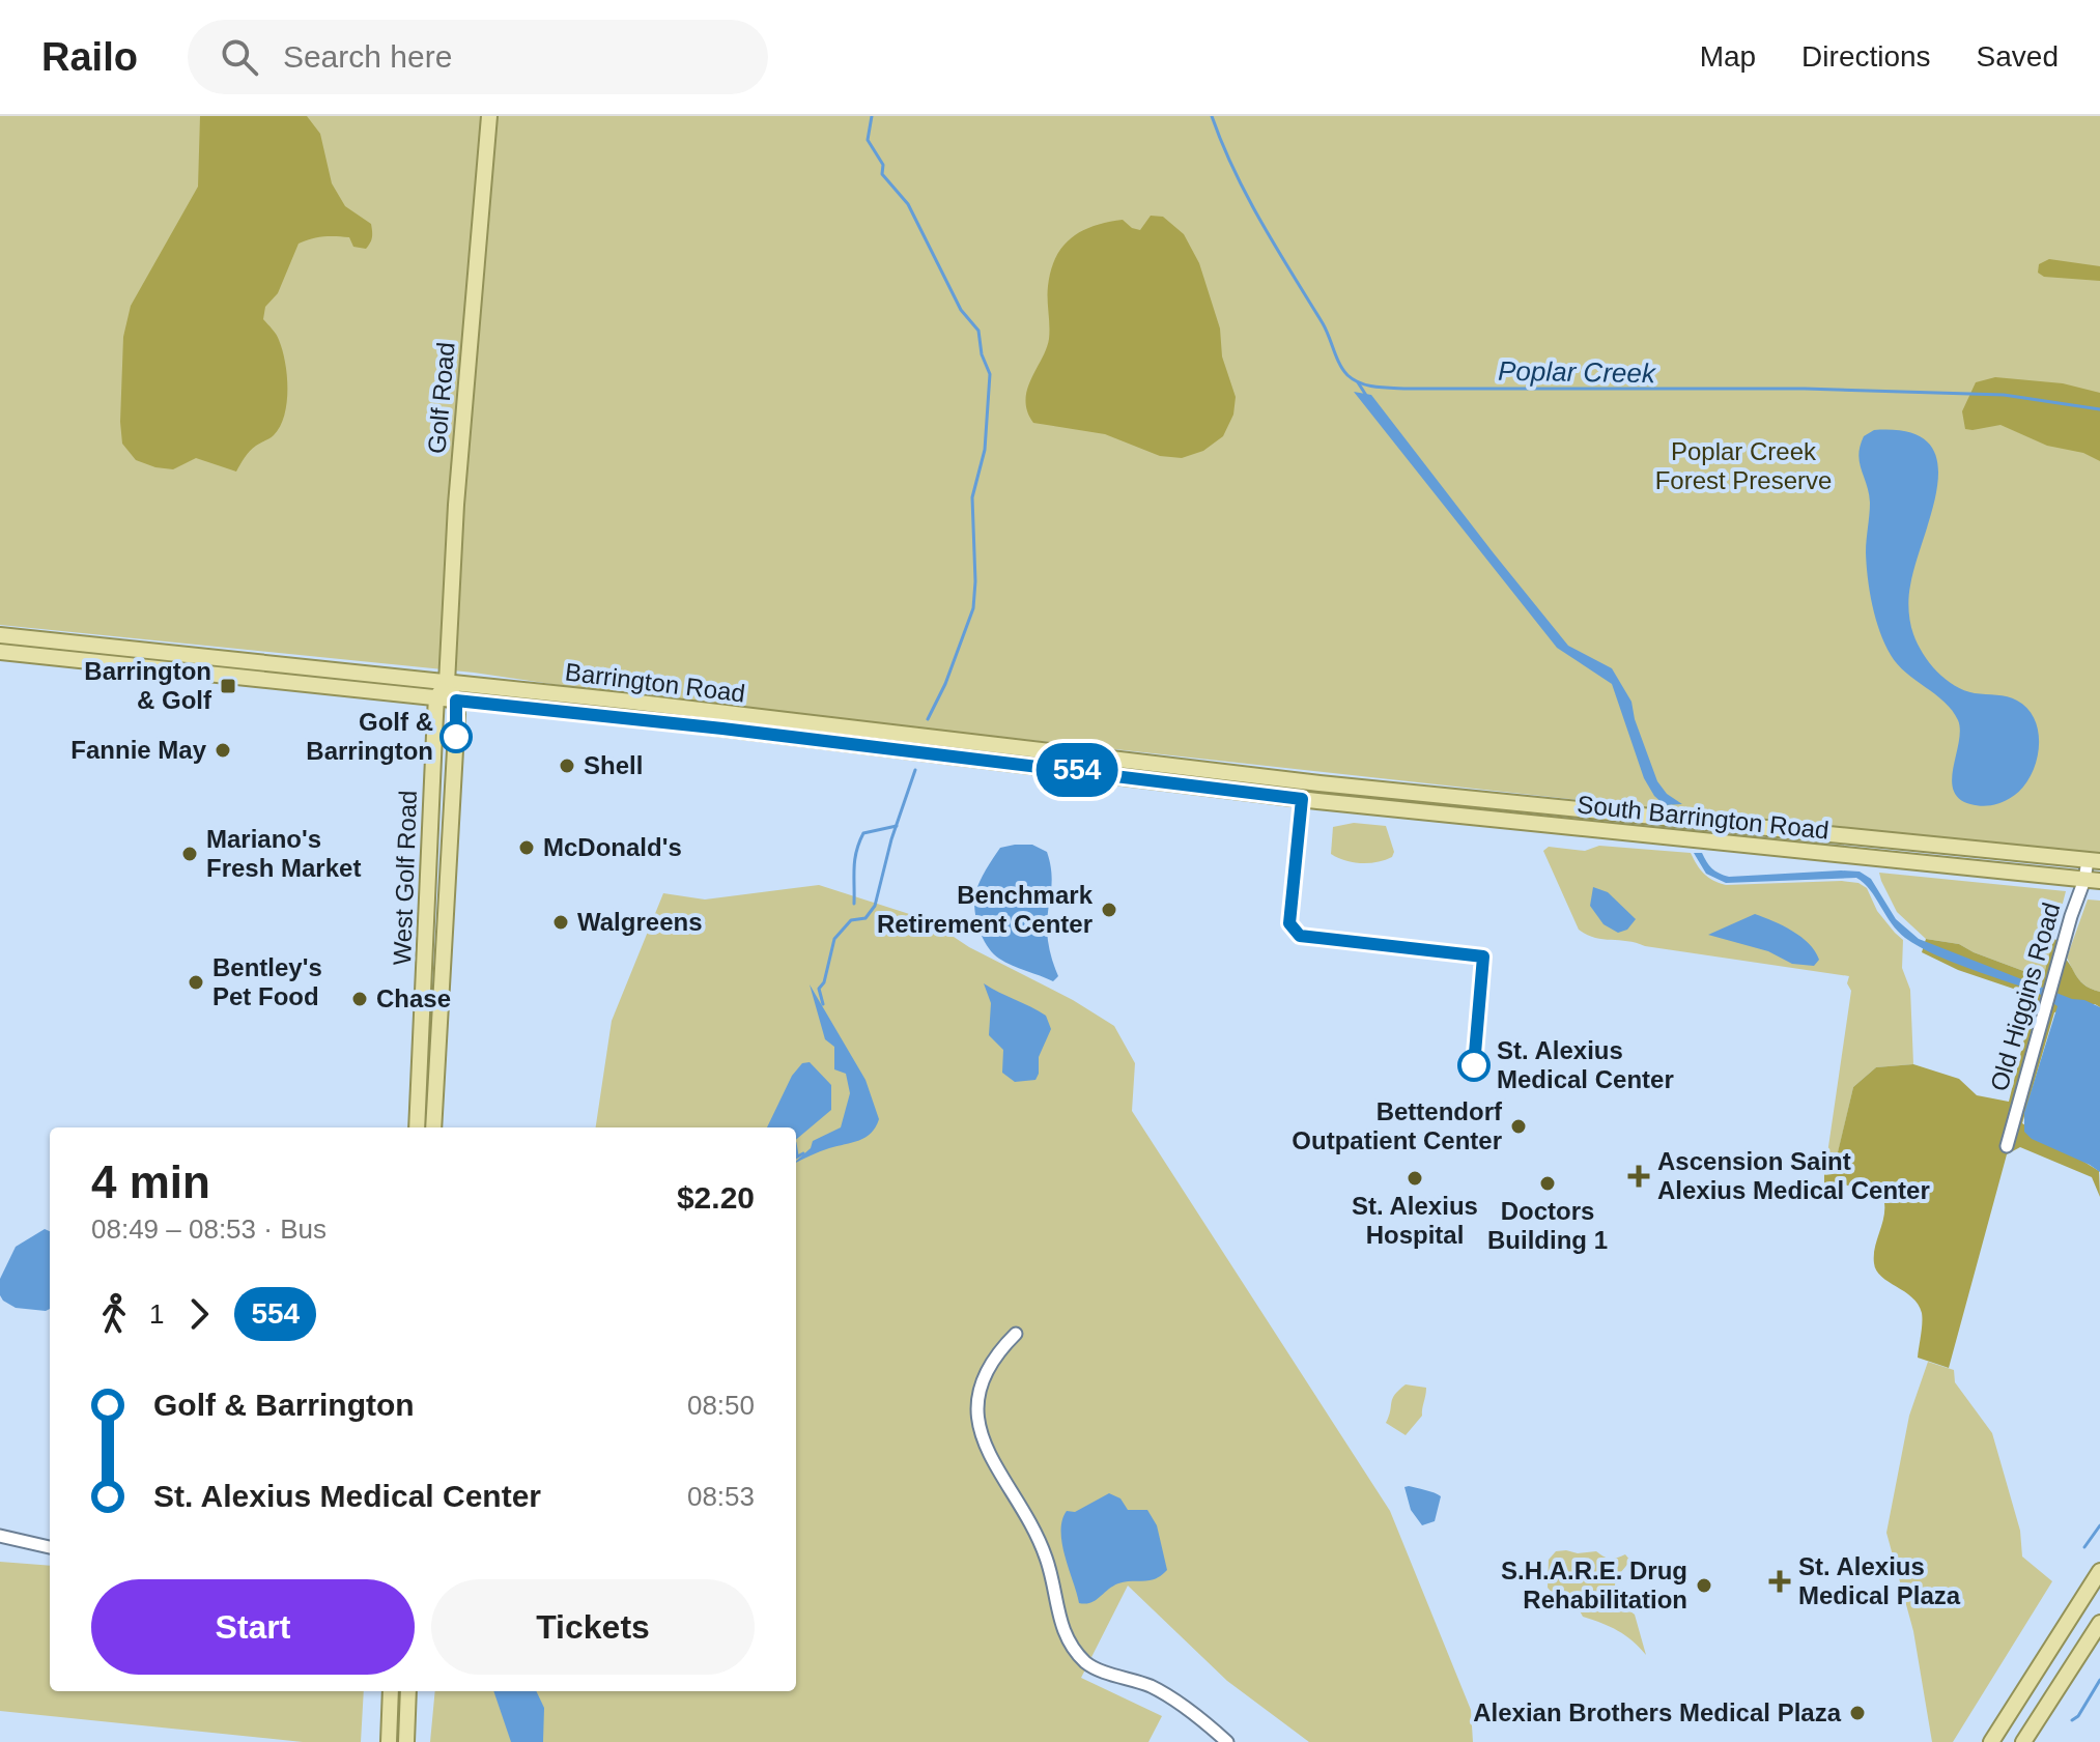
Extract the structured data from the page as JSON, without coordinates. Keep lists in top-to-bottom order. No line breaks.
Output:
{"streets":{"main road":["Golf Road","Barrington Road","South Barrington Road","West Golf Road"],"street":["Old Higgins Road"]},"crossings":[["Golf Road","Barrington Road"],["Golf Road","West Golf Road"],["Barrington Road","South Barrington Road"],["Barrington Road","West Golf Road"],["South Barrington Road","Old Higgins Road"]],"water":["Poplar Creek"],"parks":["Poplar Creek Forest Preserve"],"places":{"transit":["Barrington & Golf"],"other":["Golf & Barrington","Fannie May","Shell","McDonald's","Mariano's Fresh Market","Benchmark Retirement Center","Walgreens","Bentley's Pet Food","Chase","St. Alexius Medical Center","Bettendorf Outpatient Center","St. Alexius Hospital","Doctors Building 1","S.H.A.R.E. Drug Rehabilitation","Alexian Brothers Medical Plaza"],"health":["Ascension Saint Alexius Medical Center","St. Alexius Medical Plaza"]},"lines":["bus line 554"],"page":{"header":"Railo","search":"Search here","nav":["Map","Directions","Saved"],"on_map":"554","heading":["4 min","08:49 – 08:53 · Bus","$2.20"],"legs":["1","554"],"list":[{"name":"Golf & Barrington","value":"08:50"},{"name":"St. Alexius Medical Center","value":"08:53"}],"buttons":["Start","Tickets"]}}
